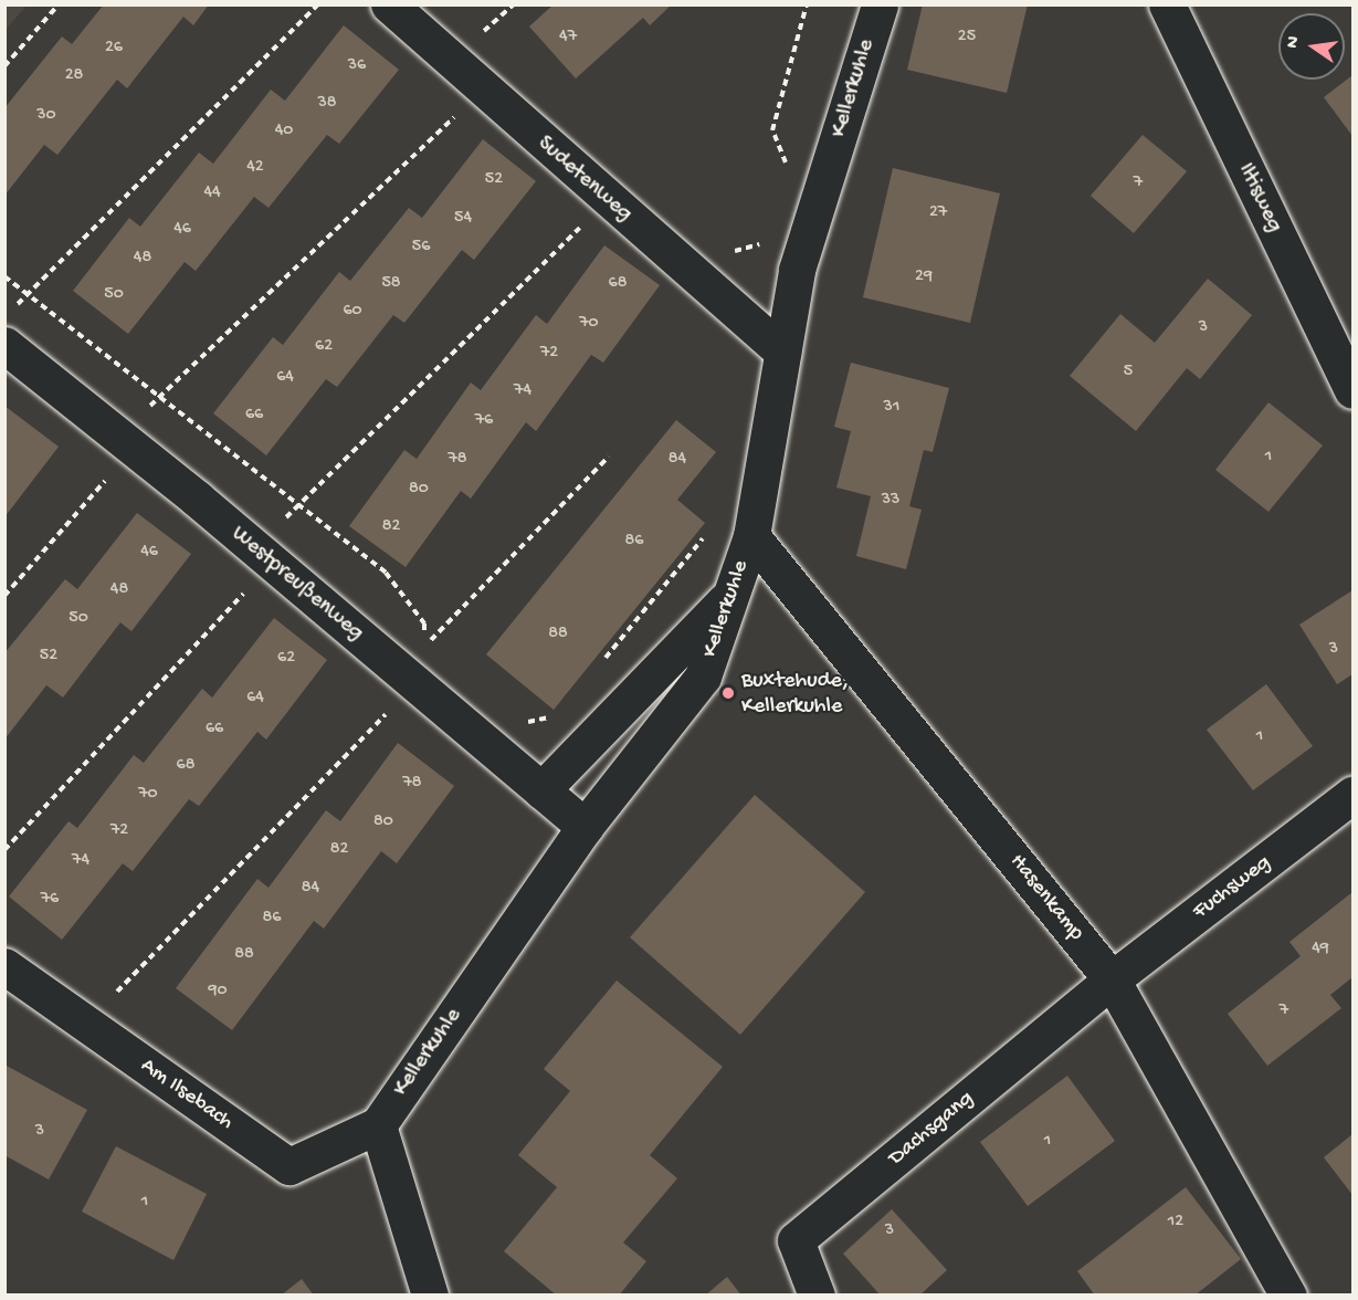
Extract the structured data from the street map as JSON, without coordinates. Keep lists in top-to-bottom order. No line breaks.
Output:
{"streets":{"street":["Kellerkuhle","Sudetenweg","Iltisweg","Westpreußenweg","Fuchsweg","Hasenkamp","Am Ilsebach","Dachsgang"]},"crossings":[["Kellerkuhle","Sudetenweg"],["Kellerkuhle","Westpreußenweg"],["Kellerkuhle","Hasenkamp"],["Kellerkuhle","Am Ilsebach"],["Fuchsweg","Hasenkamp"],["Fuchsweg","Dachsgang"],["Hasenkamp","Dachsgang"]],"places":["Buxtehude, Kellerkuhle"],"house_numbers":["47","25","26","36","28","38","30","40","42","52","7","44","27","54","46","56","48","29","58","68","50","60","70","3","62","72","5","64","74","31","66","76","1","78","84","80","33","82","86","46","48","50","88","3","52","62","64","66","1","68","78","70","80","72","82","74","84","76","86","49","88","90","7","3","1","1","12","3"],"north":"left"}
